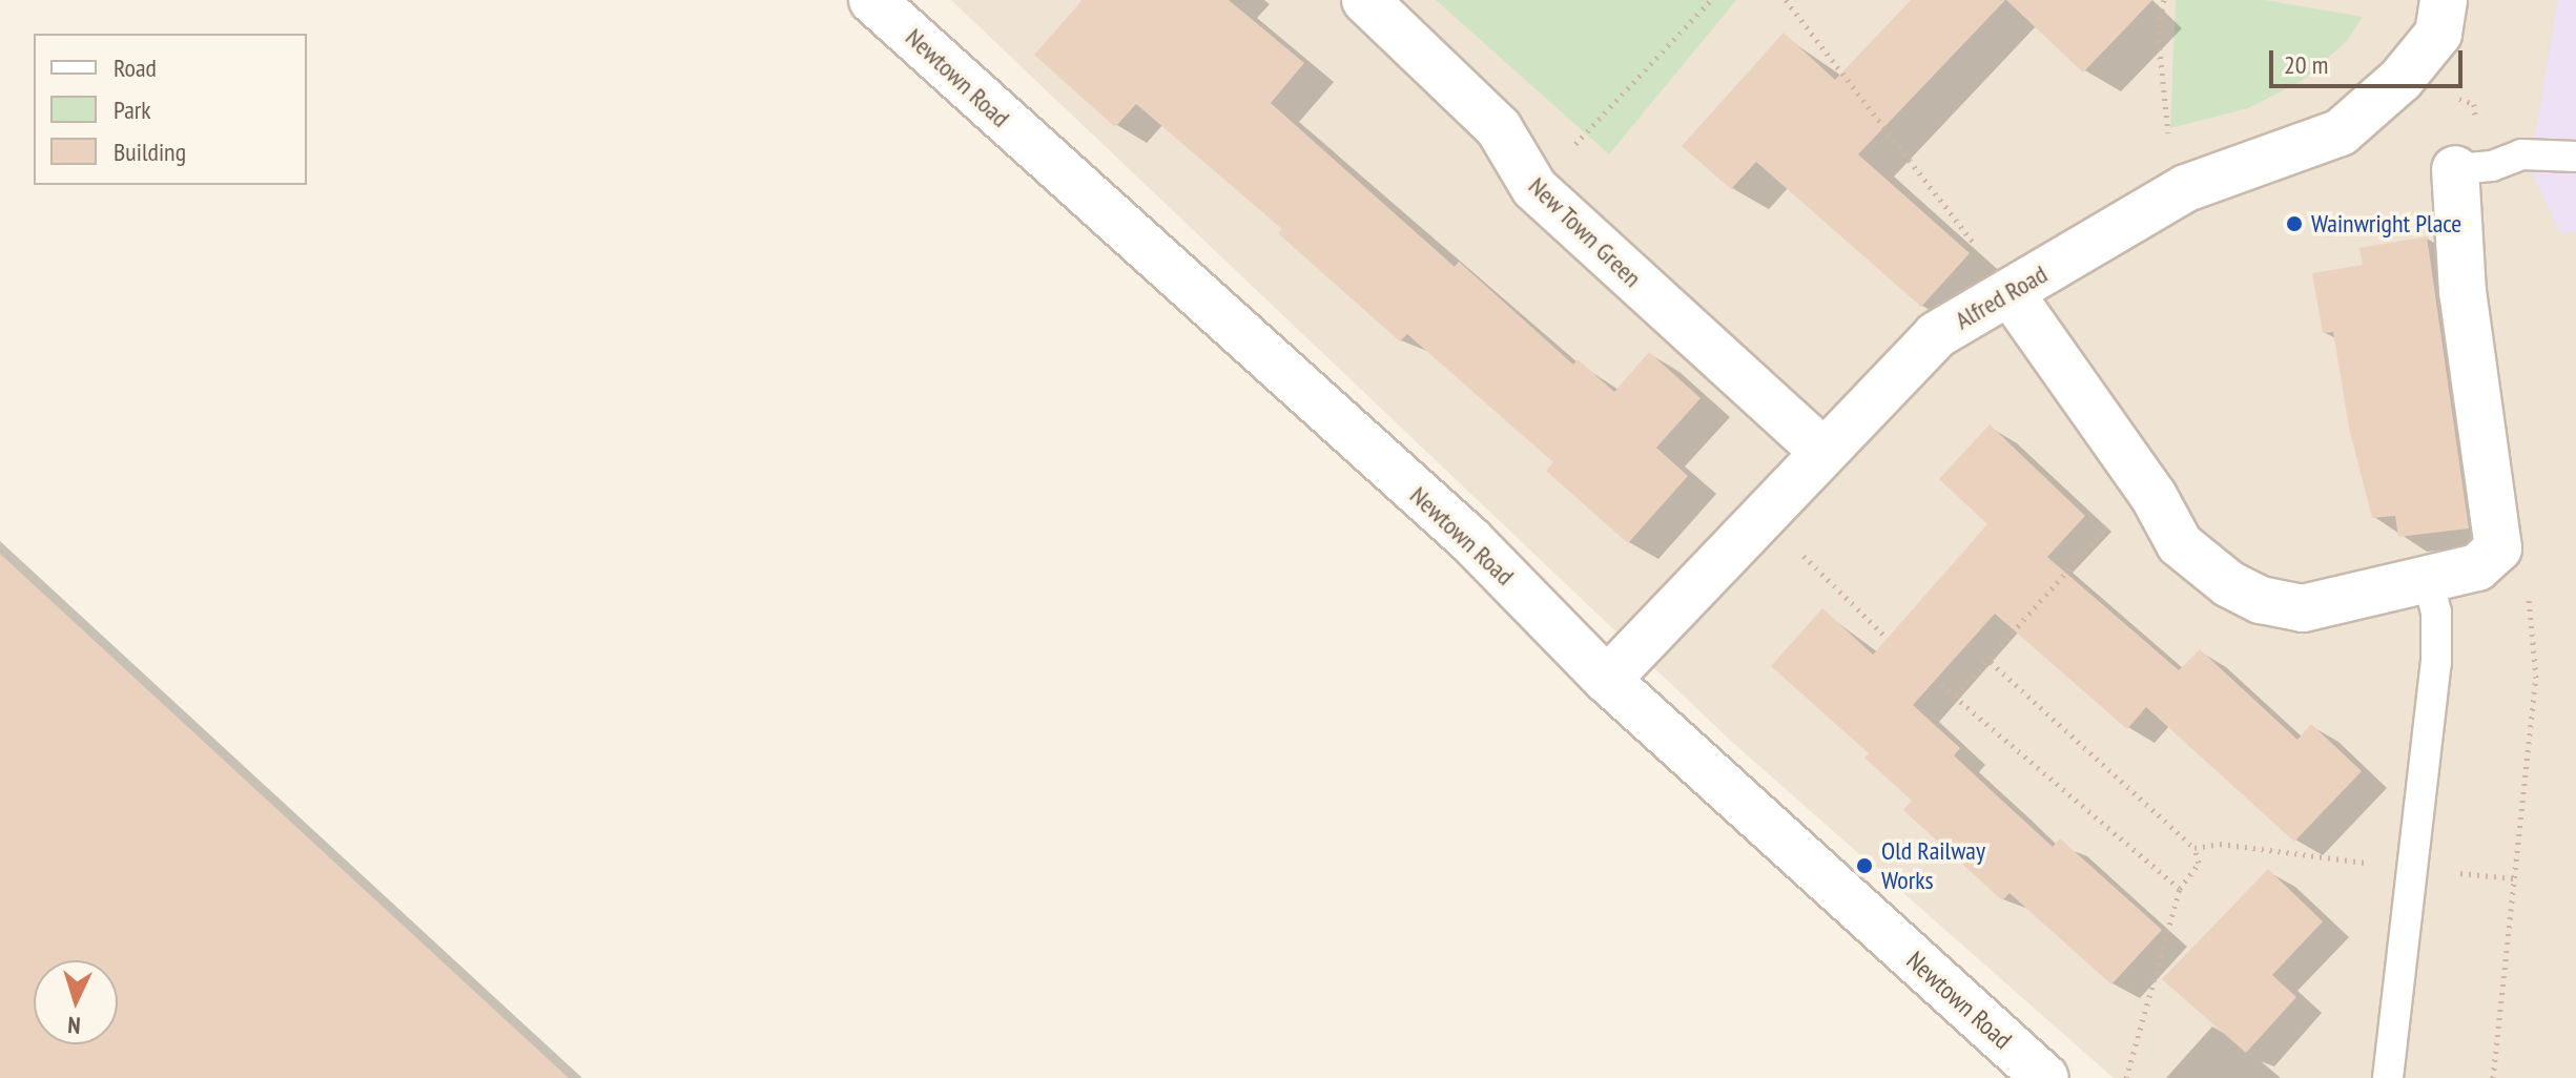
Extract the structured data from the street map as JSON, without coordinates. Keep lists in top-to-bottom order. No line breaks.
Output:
{"streets":{"street":["Newtown Road","New Town Green","Alfred Road"]},"crossings":[["Newtown Road","Alfred Road"],["New Town Green","Alfred Road"]],"places":["Wainwright Place","Old Railway Works"],"legend":["Road","Park","Building"],"scale_bar":"20 m","north":"bottom"}
